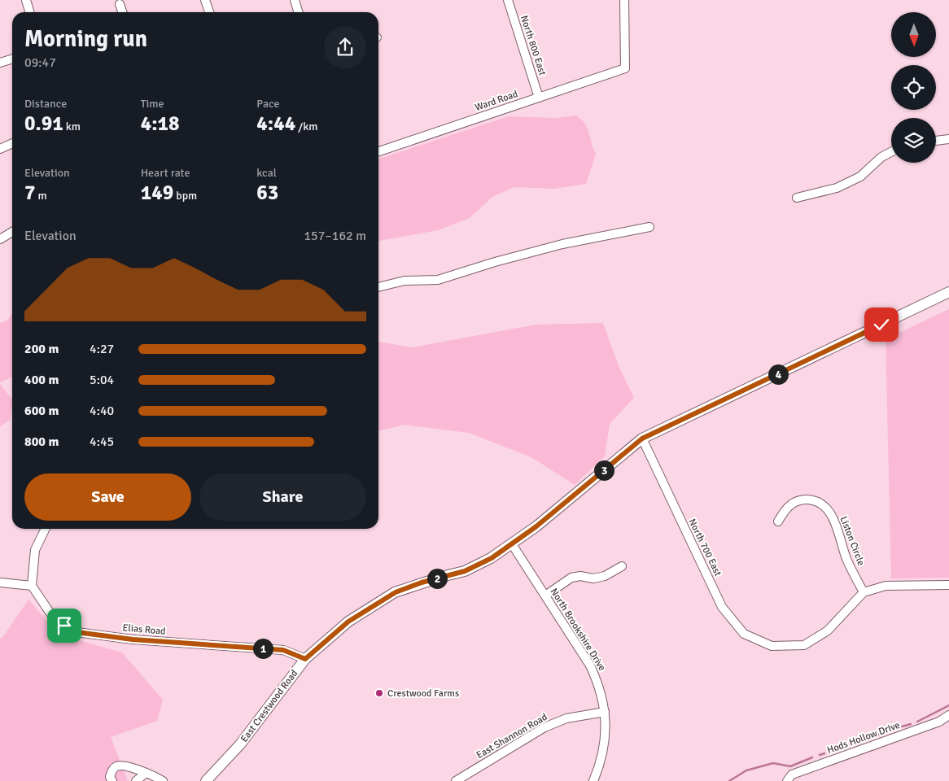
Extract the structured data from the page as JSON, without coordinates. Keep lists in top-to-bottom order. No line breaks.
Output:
{"streets":{"street":["North 800 East","Ward Road","Liston Circle","North 700 East","Elias Road","North Brookshire Drive","East Crestwood Road","East Shannon Road","Hods Hollow Drive"]},"crossings":[["North 800 East","Ward Road"],["Liston Circle","North 700 East"],["North 700 East","East Crestwood Road"],["Elias Road","East Crestwood Road"],["North Brookshire Drive","East Crestwood Road"],["North Brookshire Drive","East Shannon Road"]],"places":["Crestwood Farms"],"north":"bottom","page":{"heading":["Morning run","09:47"],"stats":[["Distance","0.91 km"],["Time","4:18"],["Pace","4:44 /km"],["Elevation","7 m"],["Heart rate","149 bpm"],["kcal","63"]],"chart":["Elevation","157–162 m"],"list":[{"name":"200 m","note":"4:27"},{"name":"400 m","note":"5:04"},{"name":"600 m","note":"4:40"},{"name":"800 m","note":"4:45"}],"pins":["4","3","2","1"],"buttons":["Save","Share"]}}
